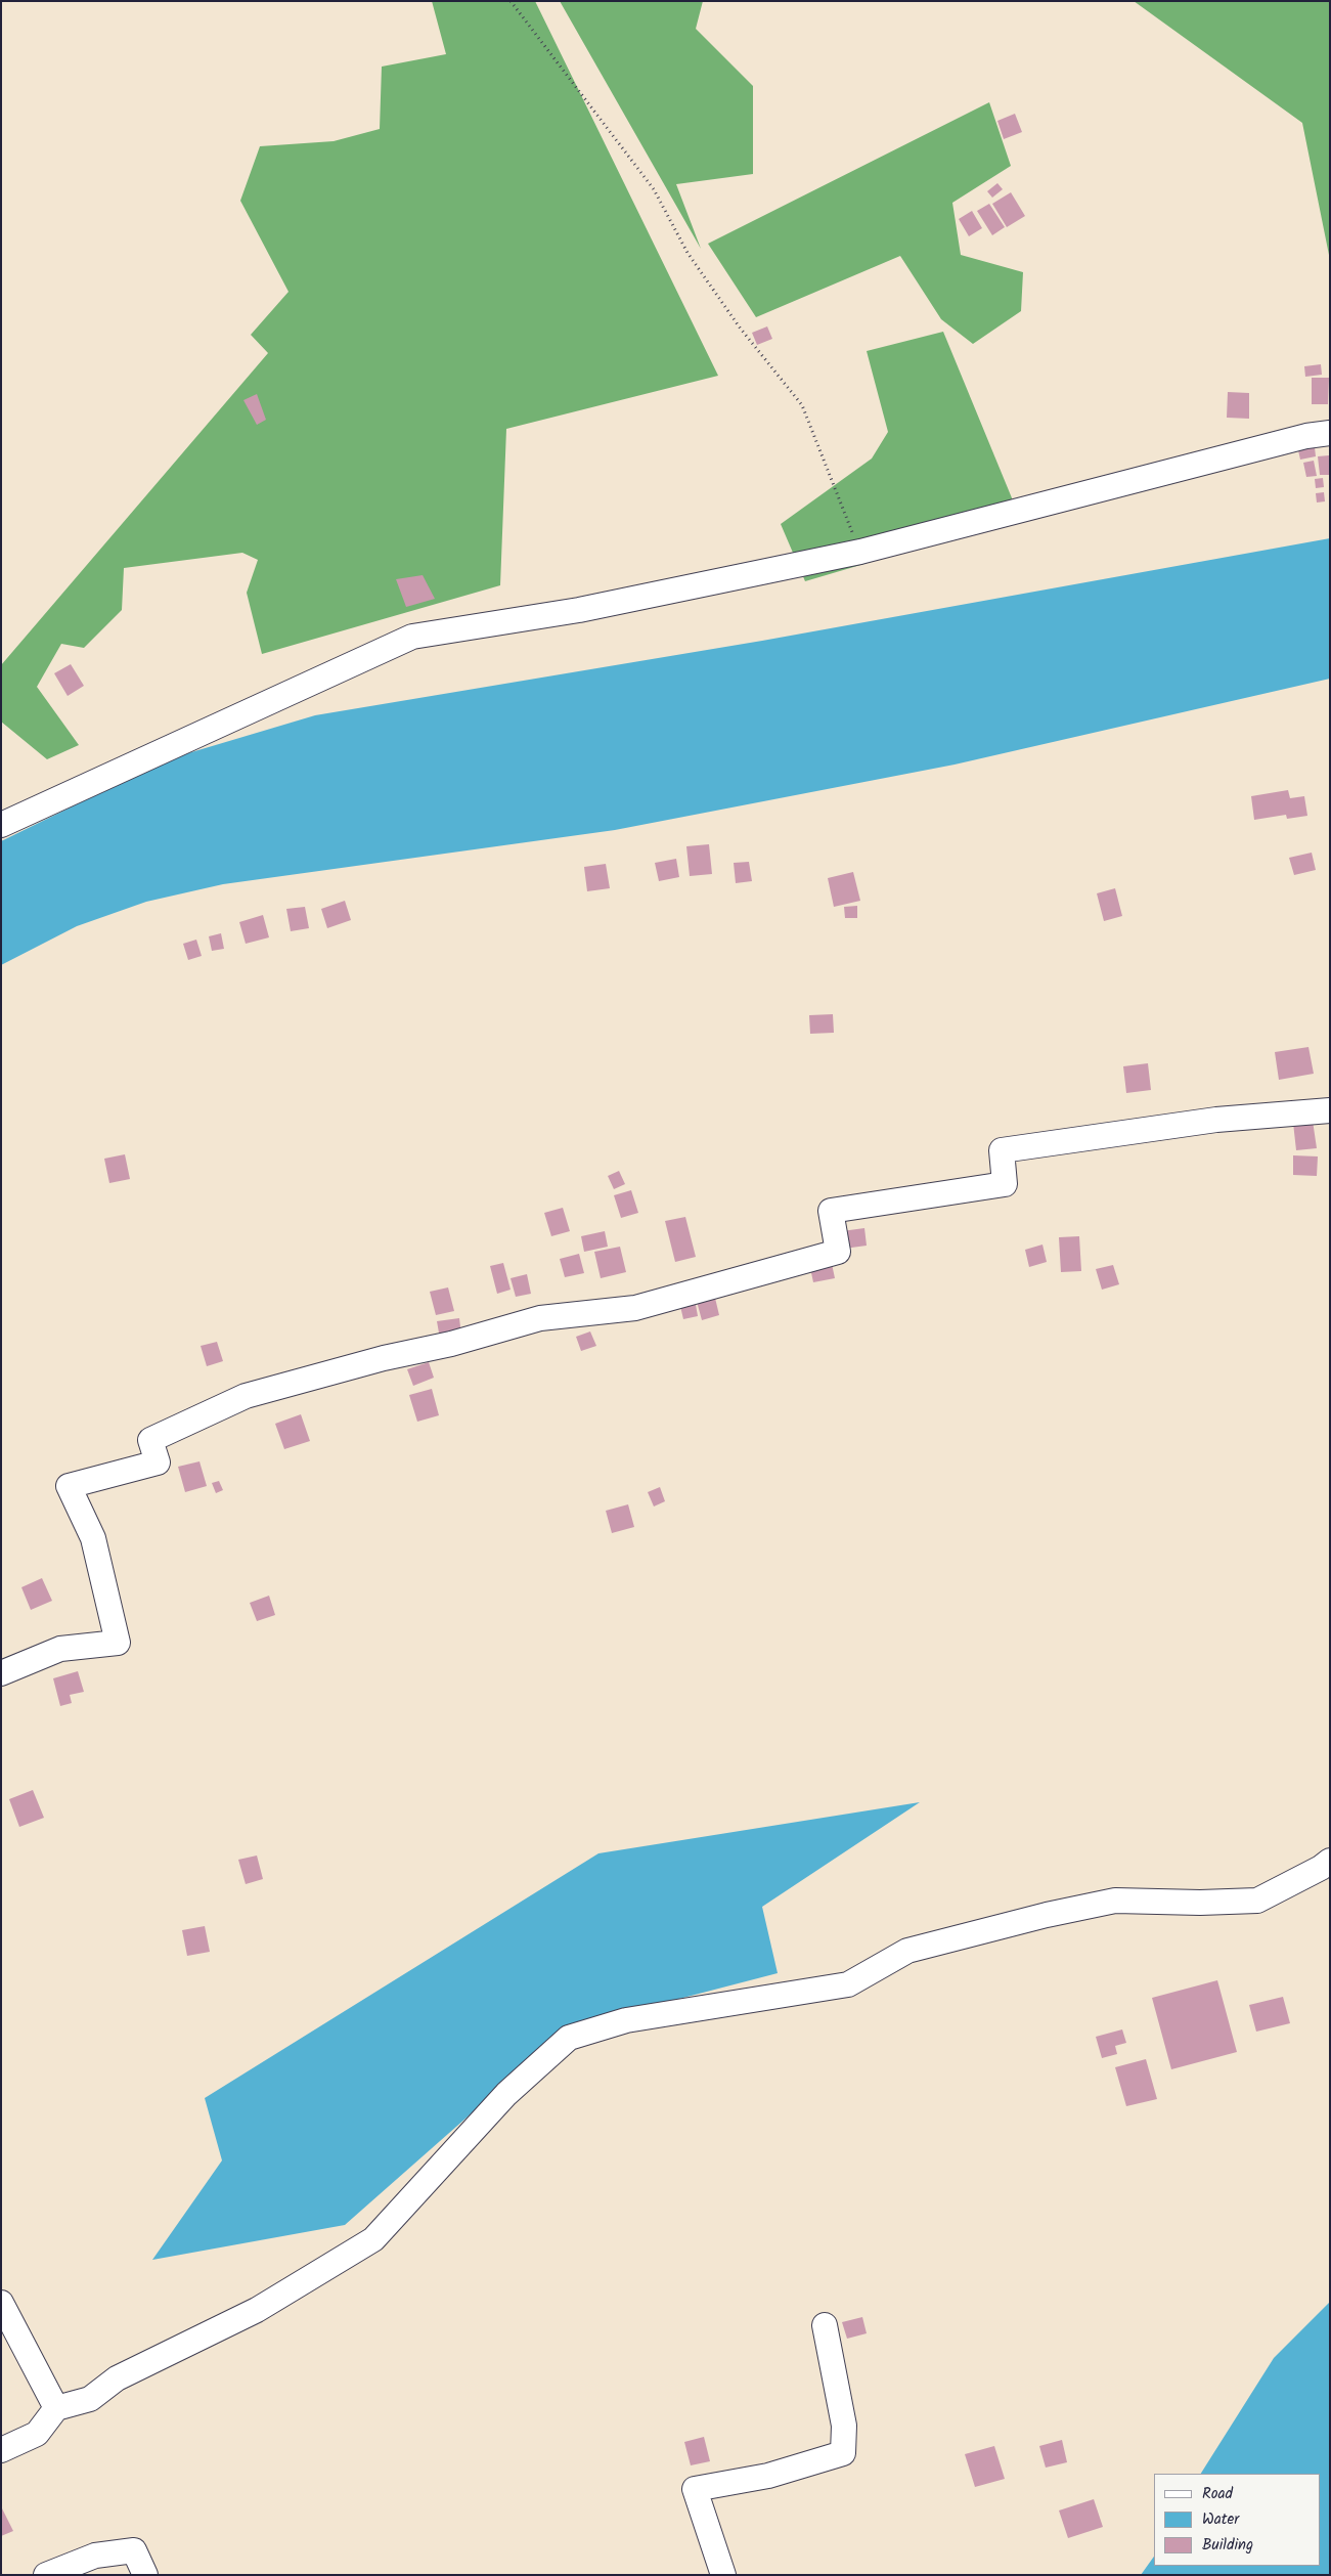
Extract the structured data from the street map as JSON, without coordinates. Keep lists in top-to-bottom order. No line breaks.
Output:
{"legend":["Road","Water","Building"]}
